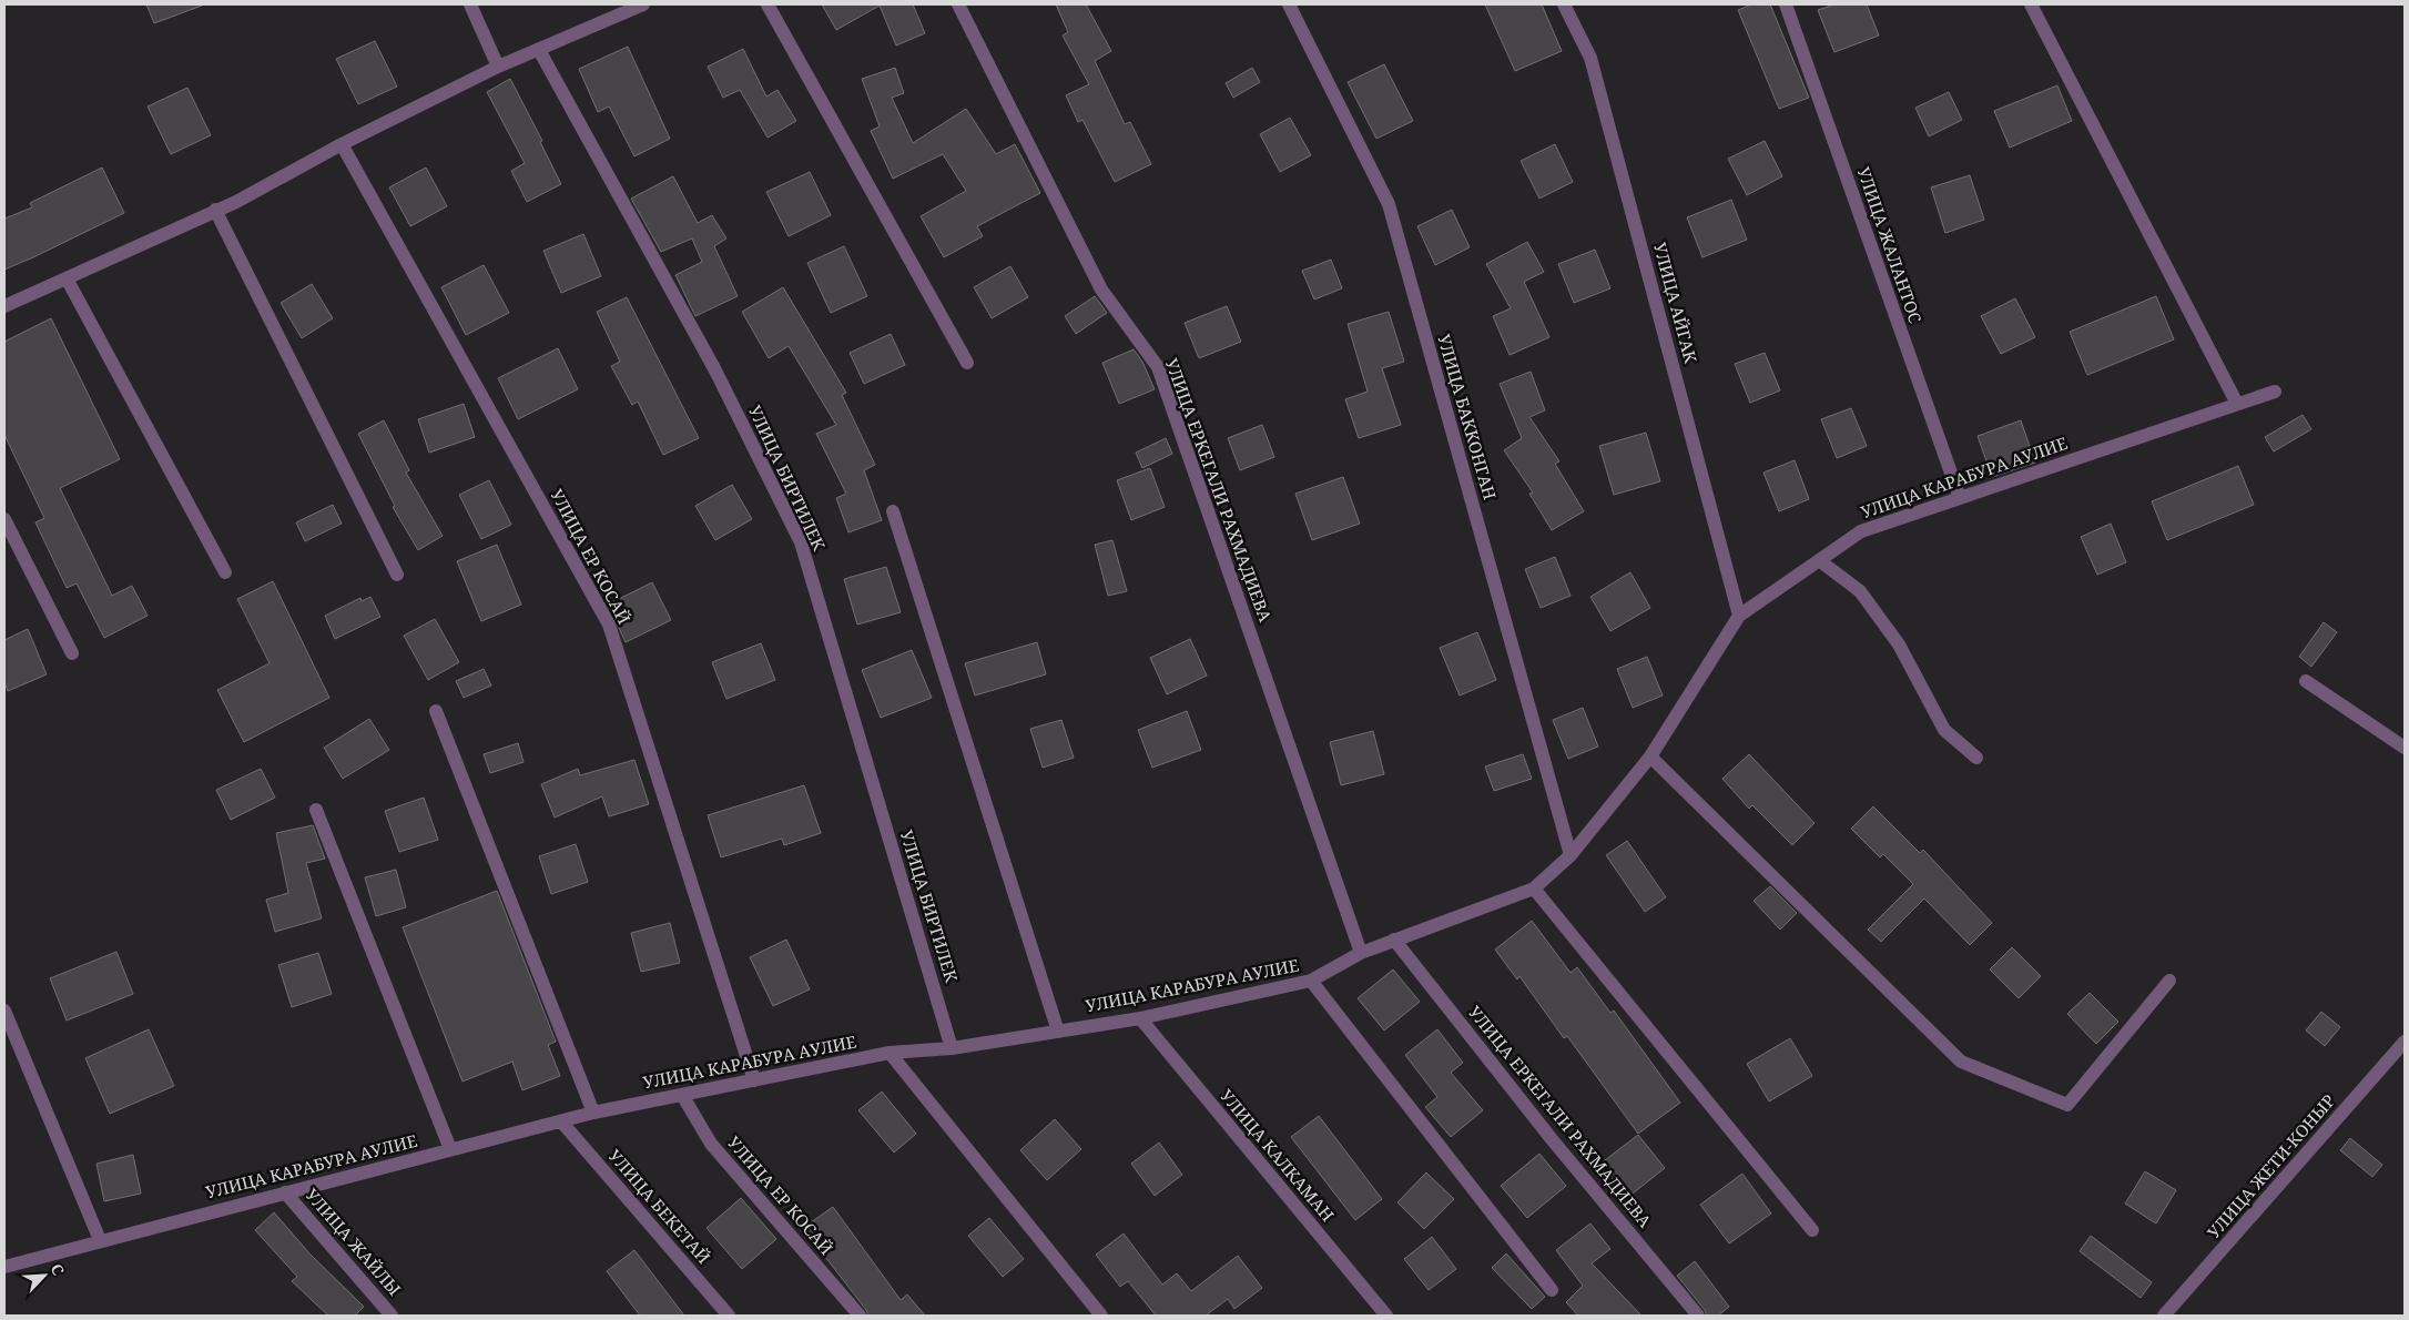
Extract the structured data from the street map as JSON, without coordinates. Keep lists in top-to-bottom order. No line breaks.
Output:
{"streets":{"street":["УЛИЦА ЖАЛАНТОС","УЛИЦА АЙГАК","УЛИЦА БАККОНГАН","УЛИЦА БИРТИЛЕК","УЛИЦА КАРАБУРА АУЛИЕ","УЛИЦА ЕРКЕГАЛИ РАХМАДИЕВА","УЛИЦА ЕР КОСАЙ","УЛИЦА КАЛКАМАН","УЛИЦА ЖЕТИ-КОНЫР","УЛИЦА БЕКЕТАЙ","УЛИЦА ЖАЙЛЫ"]},"crossings":[["УЛИЦА ЖАЛАНТОС","УЛИЦА КАРАБУРА АУЛИЕ"],["УЛИЦА АЙГАК","УЛИЦА КАРАБУРА АУЛИЕ"],["УЛИЦА БАККОНГАН","УЛИЦА КАРАБУРА АУЛИЕ"],["УЛИЦА БИРТИЛЕК","УЛИЦА КАРАБУРА АУЛИЕ"],["УЛИЦА КАРАБУРА АУЛИЕ","УЛИЦА ЕРКЕГАЛИ РАХМАДИЕВА"],["УЛИЦА КАРАБУРА АУЛИЕ","УЛИЦА ЕР КОСАЙ"],["УЛИЦА КАРАБУРА АУЛИЕ","УЛИЦА КАЛКАМАН"],["УЛИЦА КАРАБУРА АУЛИЕ","УЛИЦА БЕКЕТАЙ"],["УЛИЦА КАРАБУРА АУЛИЕ","УЛИЦА ЖАЙЛЫ"]],"north":"top right"}
